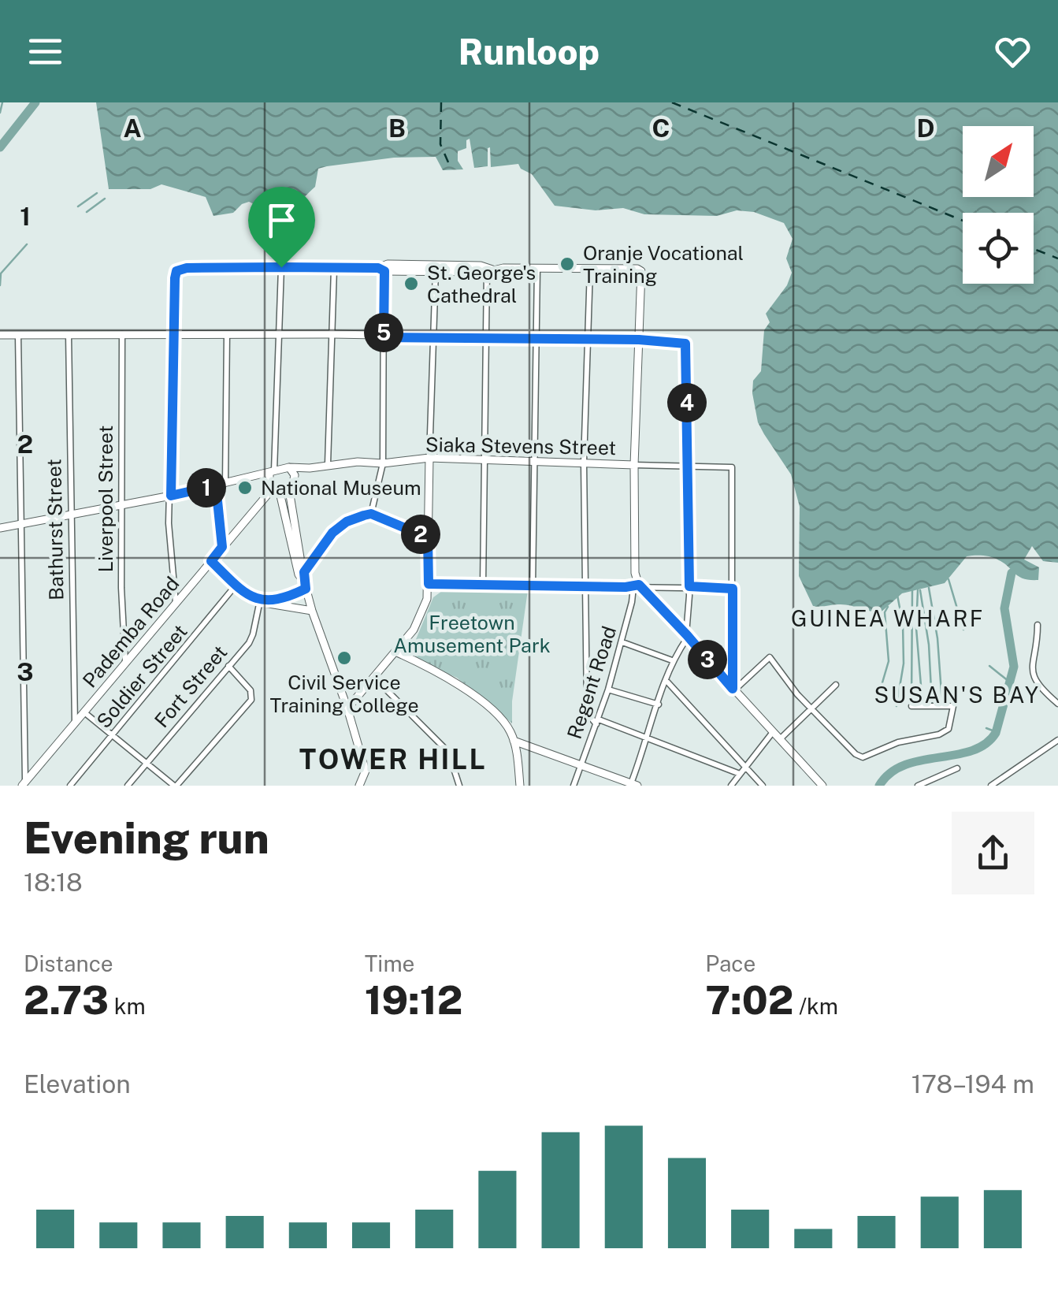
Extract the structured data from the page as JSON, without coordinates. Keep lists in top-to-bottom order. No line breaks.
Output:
{"streets":{"main road":["Siaka Stevens Street","Pademba Road"],"street":["Liverpool Street","Bathurst Street","Soldier Street","Regent Road","Fort Street"]},"crossings":[["Liverpool Street","Pademba Road"],["Bathurst Street","Pademba Road"]],"districts":["GUINEA WHARF","SUSAN'S BAY","TOWER HILL"],"parks":["Freetown Amusement Park"],"places":["Oranje Vocational Training","St. George's Cathedral","National Museum","Civil Service Training College"],"north":"top right","page":{"header":"Runloop","pins":["5","4","1","2","3"],"heading":["Evening run","18:18"],"stats":[["Distance","2.73 km"],["Time","19:12"],["Pace","7:02 /km"]],"chart":["Elevation","178–194 m"]},"grid":{"columns":["A","B","C","D"],"rows":["1","2","3"]}}
